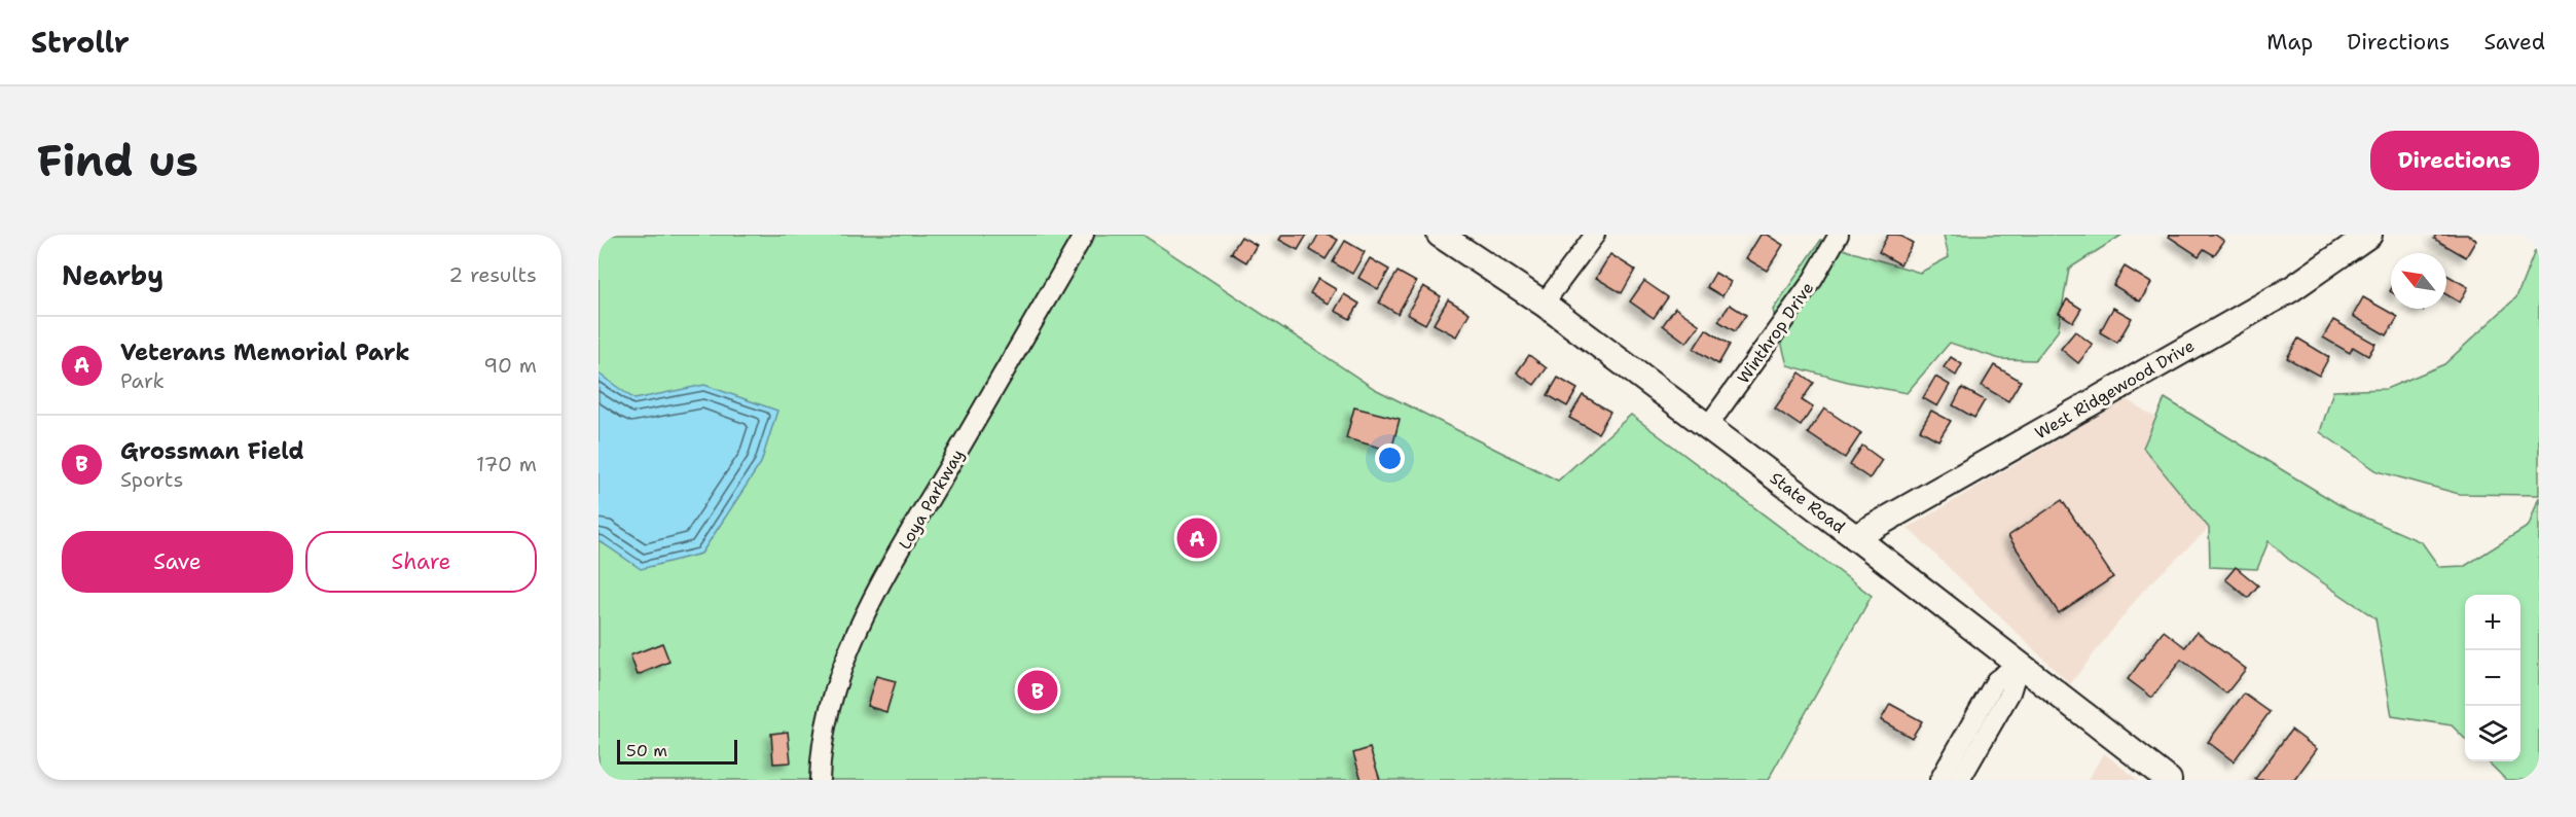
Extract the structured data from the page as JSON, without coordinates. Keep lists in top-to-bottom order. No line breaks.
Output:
{"streets":{"main road":["West Ridgewood Drive","State Road"],"street":["Winthrop Drive","Loya Parkway"]},"crossings":[["Winthrop Drive","State Road"],["West Ridgewood Drive","State Road"]],"scale_bar":"50 m","north":"top left","page":{"header":"Strollr","nav":["Map","Directions","Saved"],"buttons":["Directions",["Save","Share"]],"title":"Find us","heading":["Nearby","2 results"],"list":[{"mark":"A","name":"Veterans Memorial Park","note":"Park","value":"90 m"},{"mark":"B","name":"Grossman Field","note":"Sports","value":"170 m"}],"pins":["A","B"],"map_buttons":["+","−"],"scale":"50 m"}}
